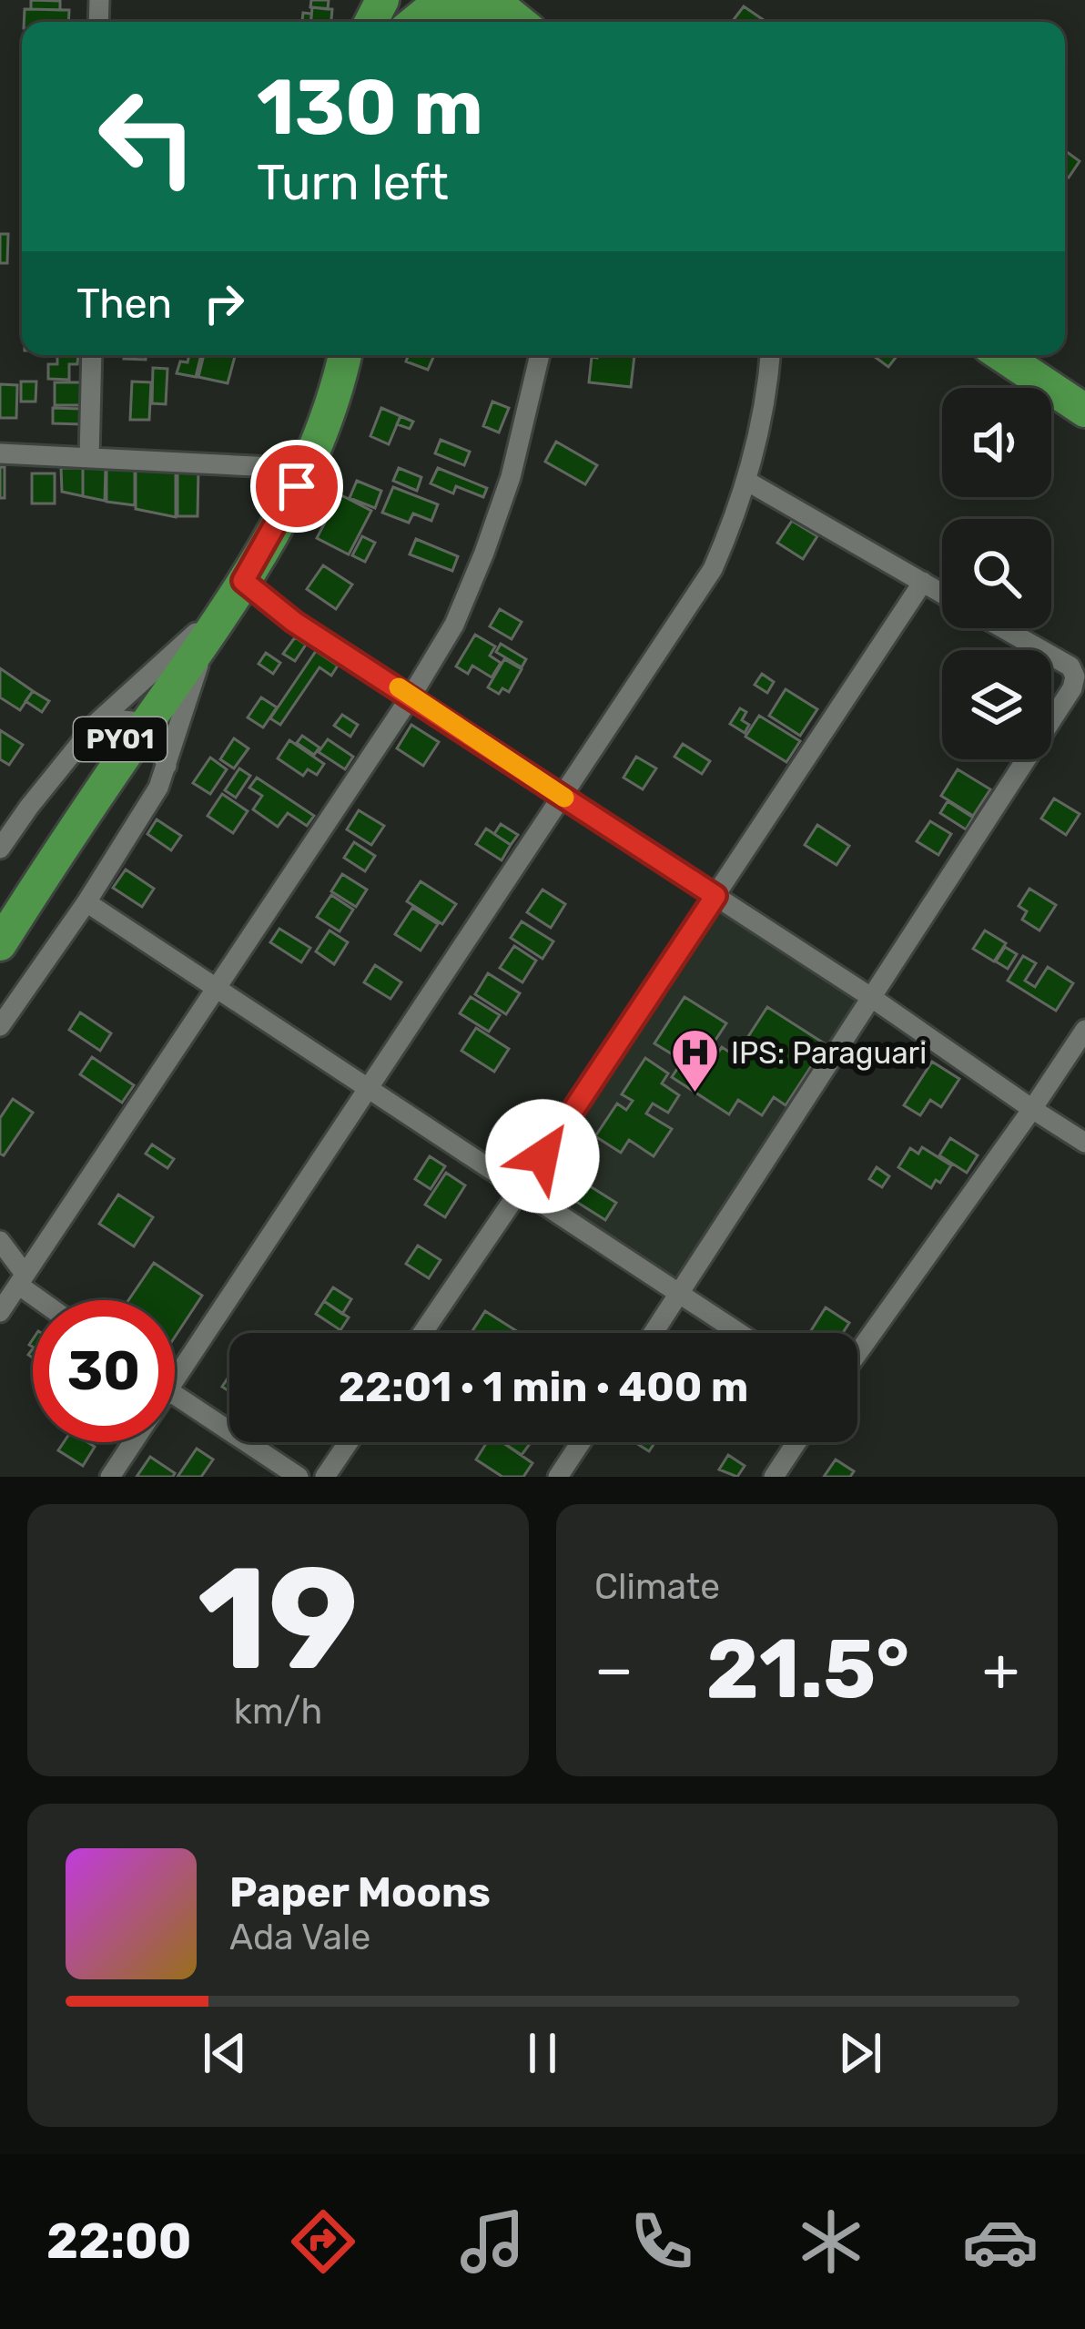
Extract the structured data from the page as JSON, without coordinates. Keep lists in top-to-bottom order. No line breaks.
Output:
{"streets":{"highway":["PY01"]},"places":{"hospital":["IPS: Paraguari"]},"page":{"turn":["130 m","Turn left"],"then":"Then","limit":"30","trip":"22:01 · 1 min · 400 m","tile":[["19","km/h"],"Climate"],"heat":["−","21.5°","+"],"song":["Paper Moons","Ada Vale"],"tabs":"22:00"}}
